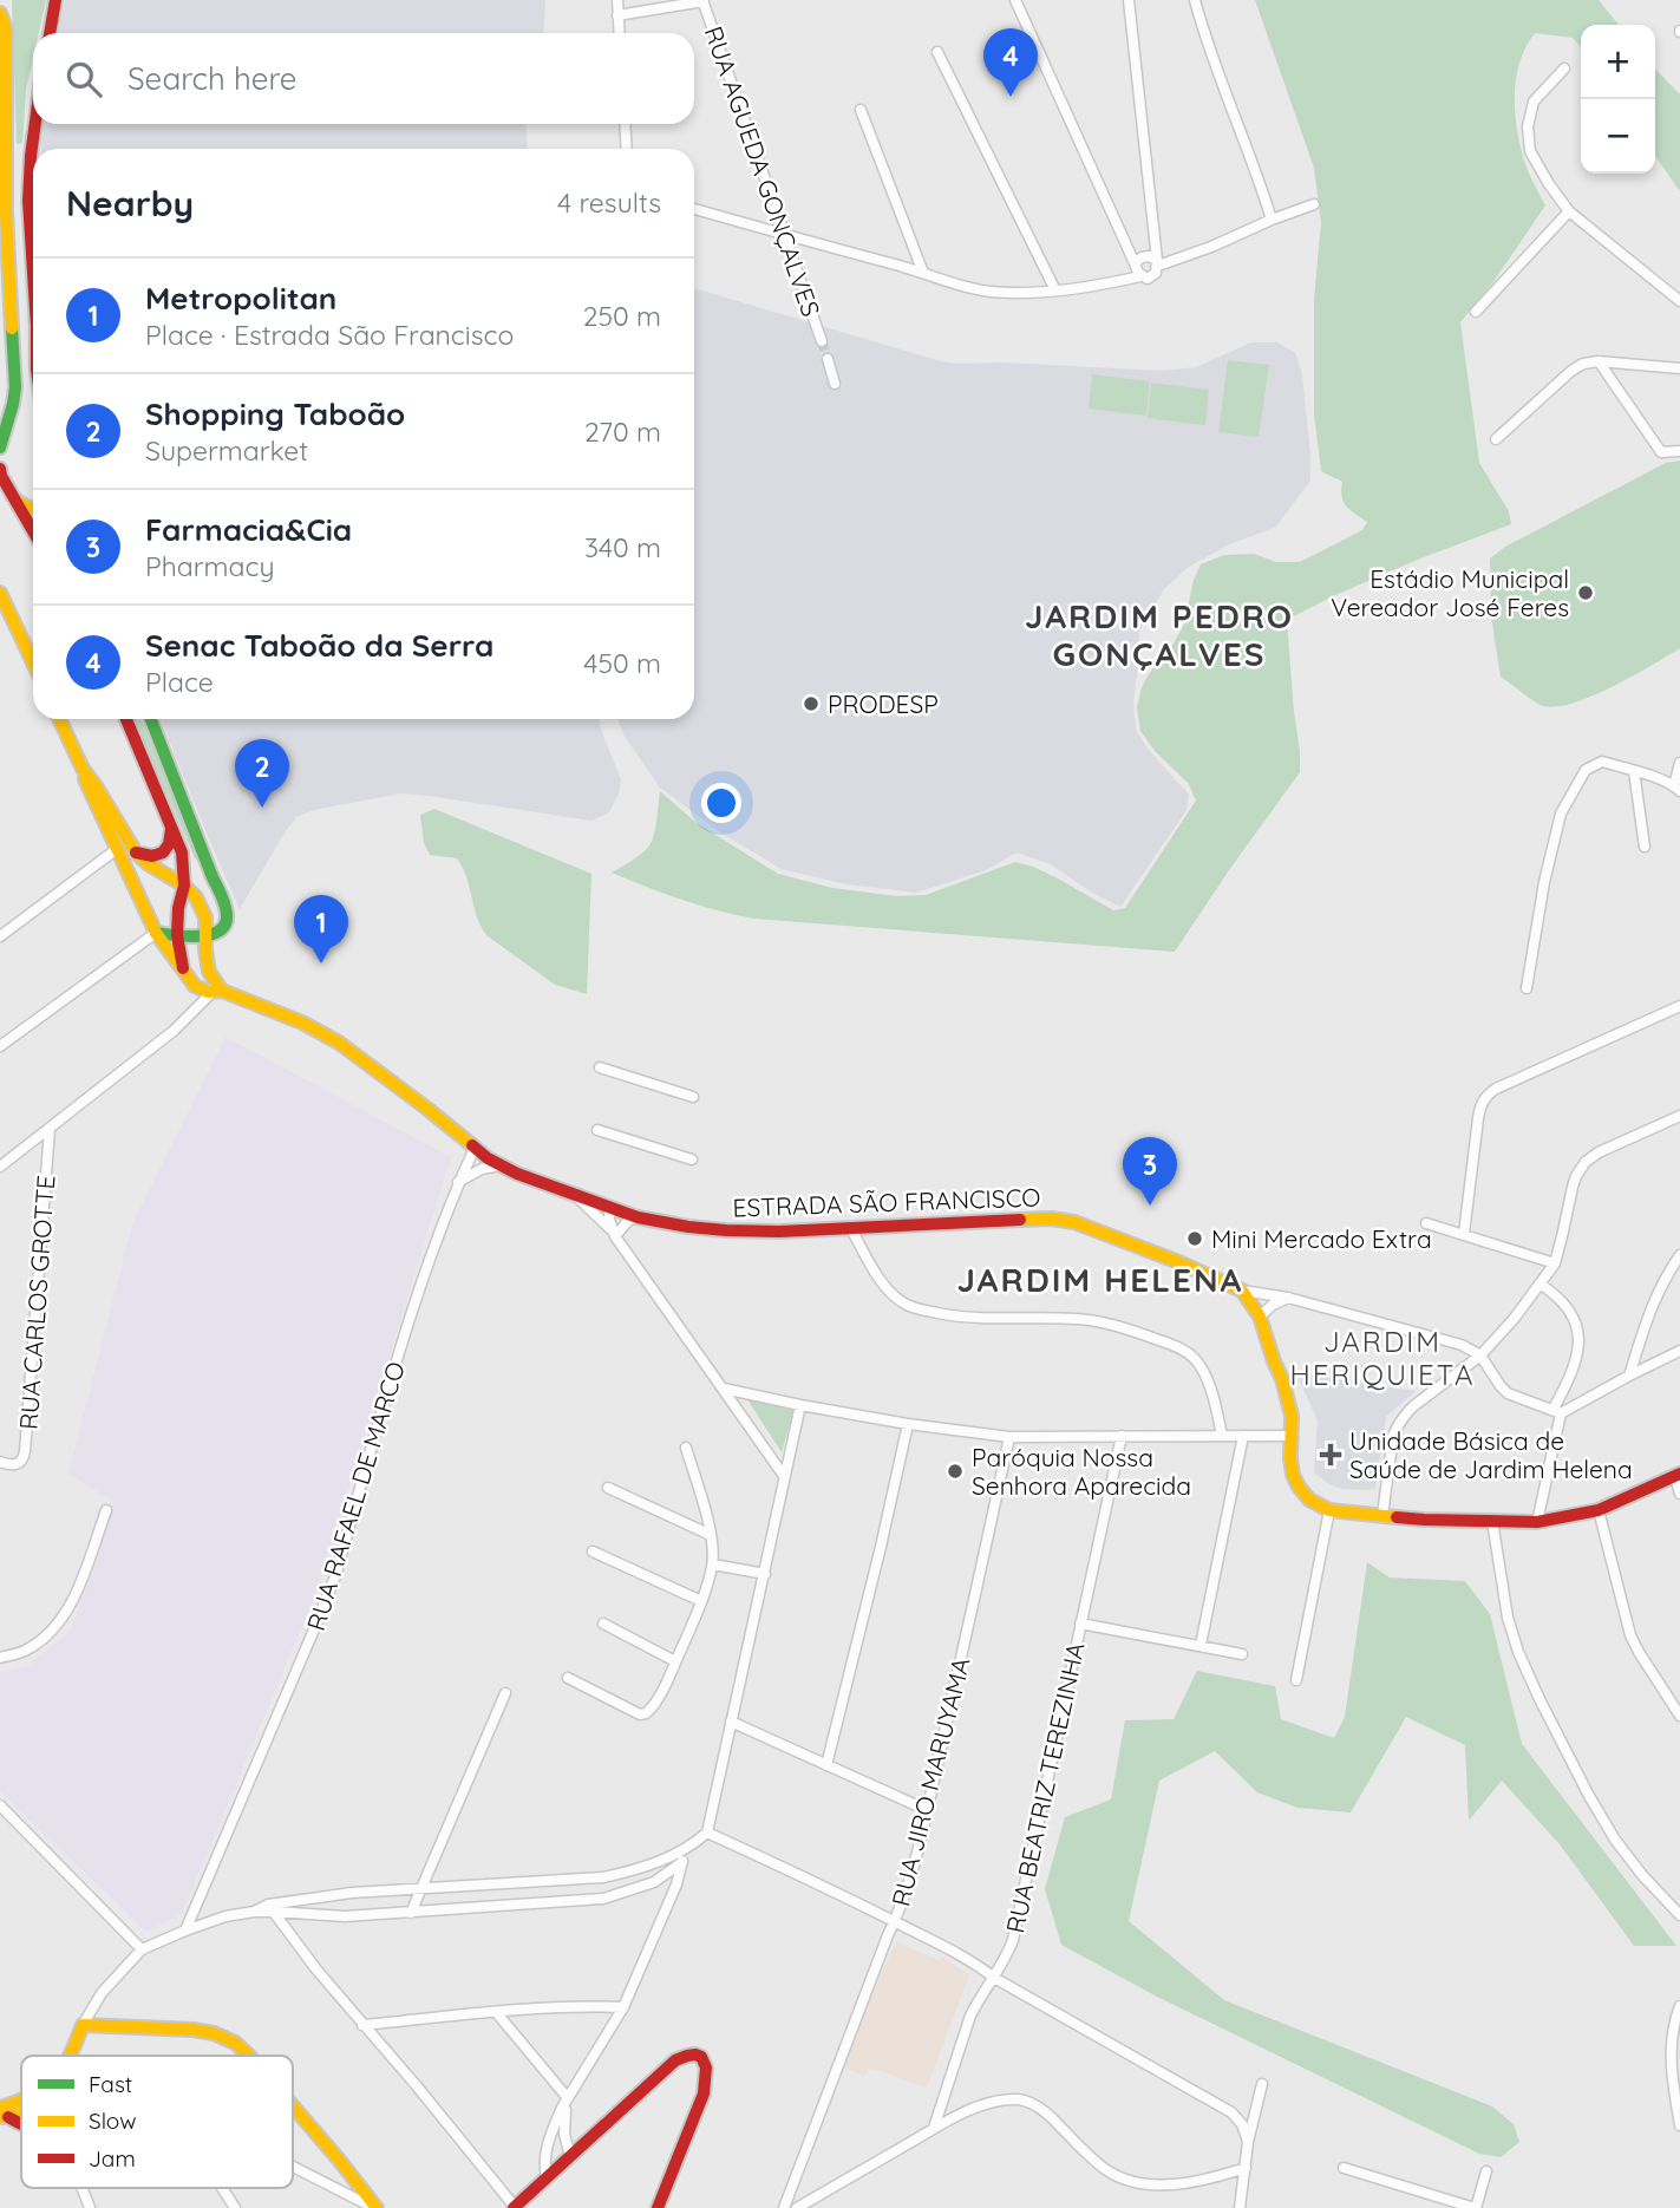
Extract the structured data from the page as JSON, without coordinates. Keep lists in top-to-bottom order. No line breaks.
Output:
{"streets":{"main road":["ESTRADA SÃO FRANCISCO"],"street":["RUA AGUEDA GONÇALVES","RUA CARLOS GROTTE","RUA RAFAEL DE MARCO","RUA JIRO MARUYAMA","RUA BEATRIZ TEREZINHA"]},"crossings":[["ESTRADA SÃO FRANCISCO","RUA RAFAEL DE MARCO"]],"districts":["JARDIM PEDRO GONÇALVES","JARDIM HELENA","JARDIM HERIQUIETA"],"places":{"other":["Estádio Municipal Vereador José Feres","PRODESP","Mini Mercado Extra","Paróquia Nossa Senhora Aparecida"],"health":["Unidade Básica de Saúde de Jardim Helena"]},"legend":["Fast","Slow","Jam"],"page":{"map_buttons":["+","−"],"pins":["4","2","1","3"],"search":"Search here","heading":["Nearby","4 results"],"list":[{"mark":"1","name":"Metropolitan","note":"Place · Estrada São Francisco","value":"250 m"},{"mark":"2","name":"Shopping Taboão","note":"Supermarket","value":"270 m"},{"mark":"3","name":"Farmacia&Cia","note":"Pharmacy","value":"340 m"},{"mark":"4","name":"Senac Taboão da Serra","note":"Place","value":"450 m"}]}}
